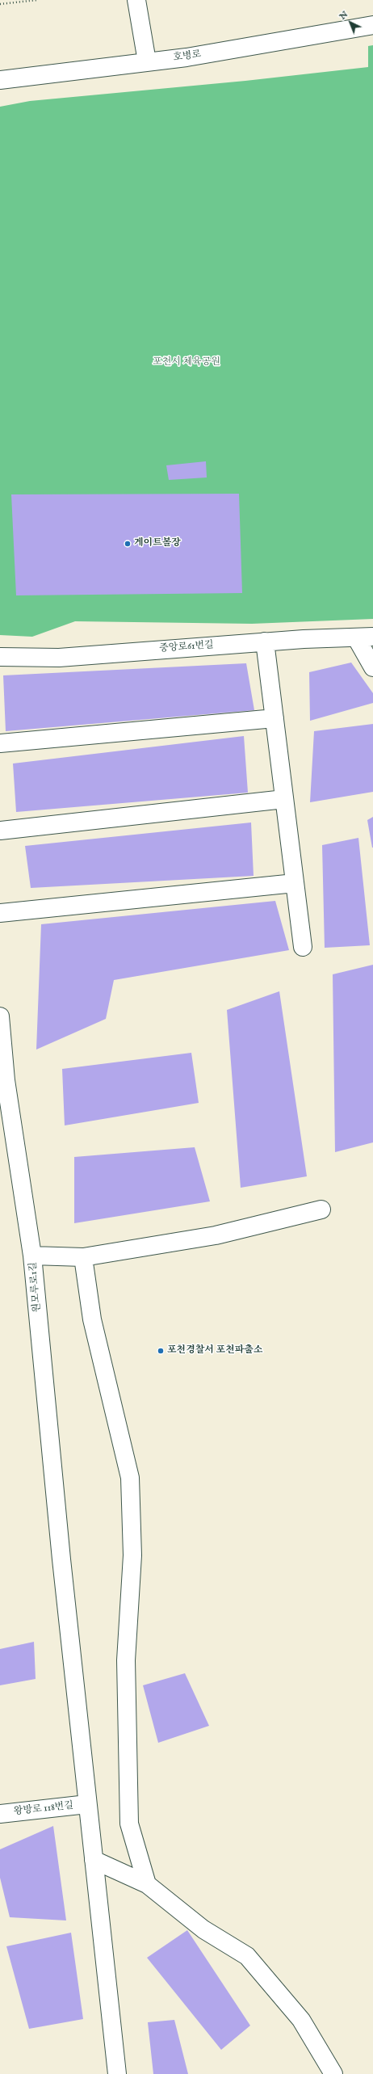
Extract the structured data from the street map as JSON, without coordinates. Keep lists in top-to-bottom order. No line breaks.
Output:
{"streets":{"street":["호병로","중앙로61번길","원모루로1길","왕방로 118번길"]},"crossings":[["원모루로1길","왕방로 118번길"]],"parks":["포천시 체육공원"],"places":["게이트볼장","포천경찰서 포천파출소"],"north":"top left"}
